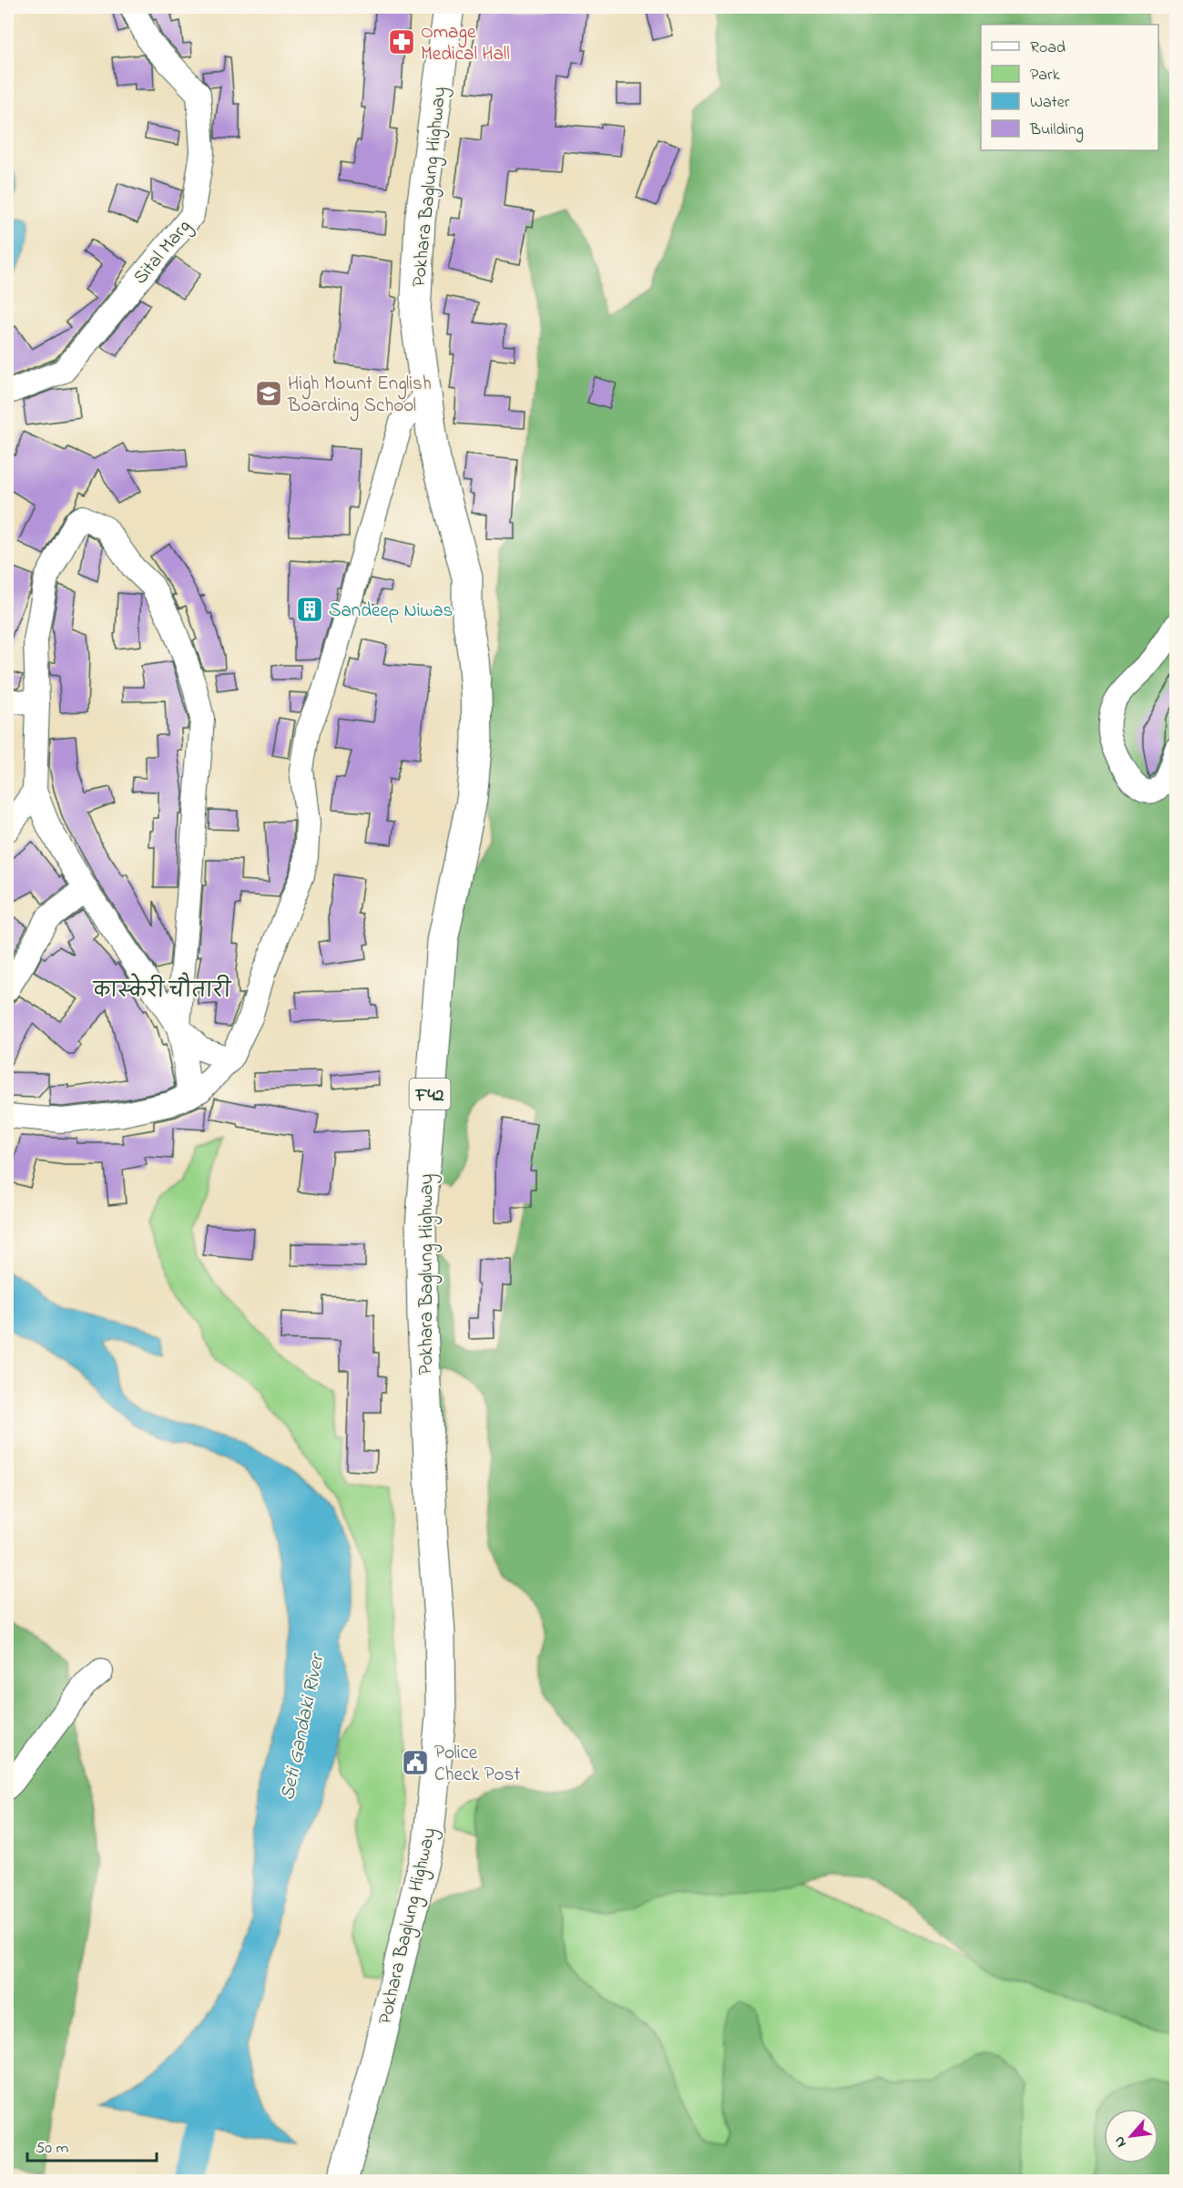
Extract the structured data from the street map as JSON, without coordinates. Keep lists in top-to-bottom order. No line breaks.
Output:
{"streets":{"highway":["Pokhara Baglung Highway","F42"],"street":["Sital Marg"]},"districts":["कास्केरी चौतारी"],"water":["Seti Gandaki River"],"places":{"pharmacy":["Omage Medical Hall"],"school or university":["High Mount English Boarding School"],"building":["Sandeep Niwas"],"public building":["Police Check Post"]},"legend":["Road","Park","Water","Building"],"scale_bar":"50 m","north":"bottom left"}
